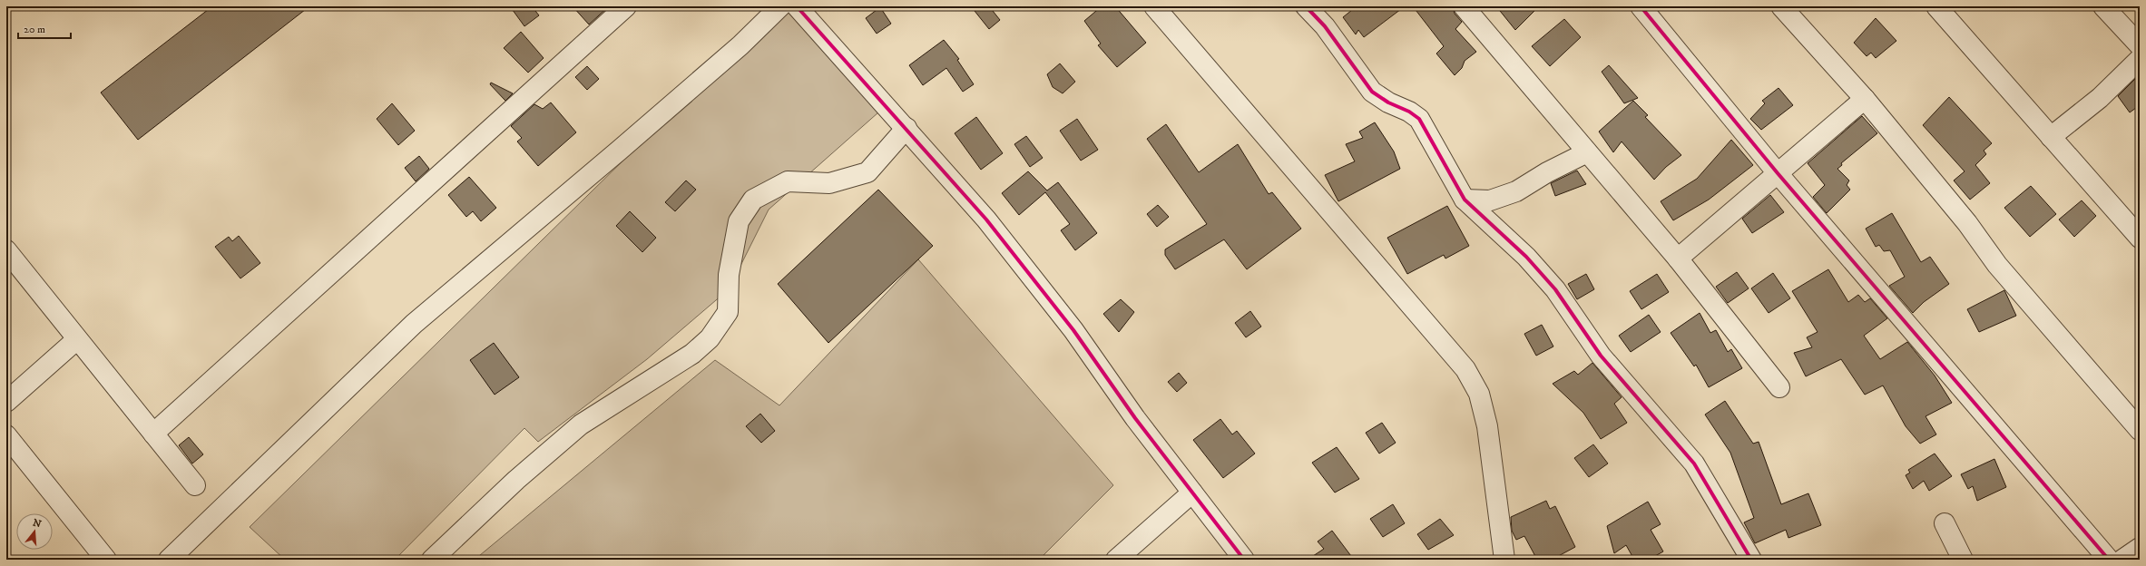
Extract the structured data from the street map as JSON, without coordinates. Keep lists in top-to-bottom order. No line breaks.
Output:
{"scale_bar":"20 m","north":"top"}
